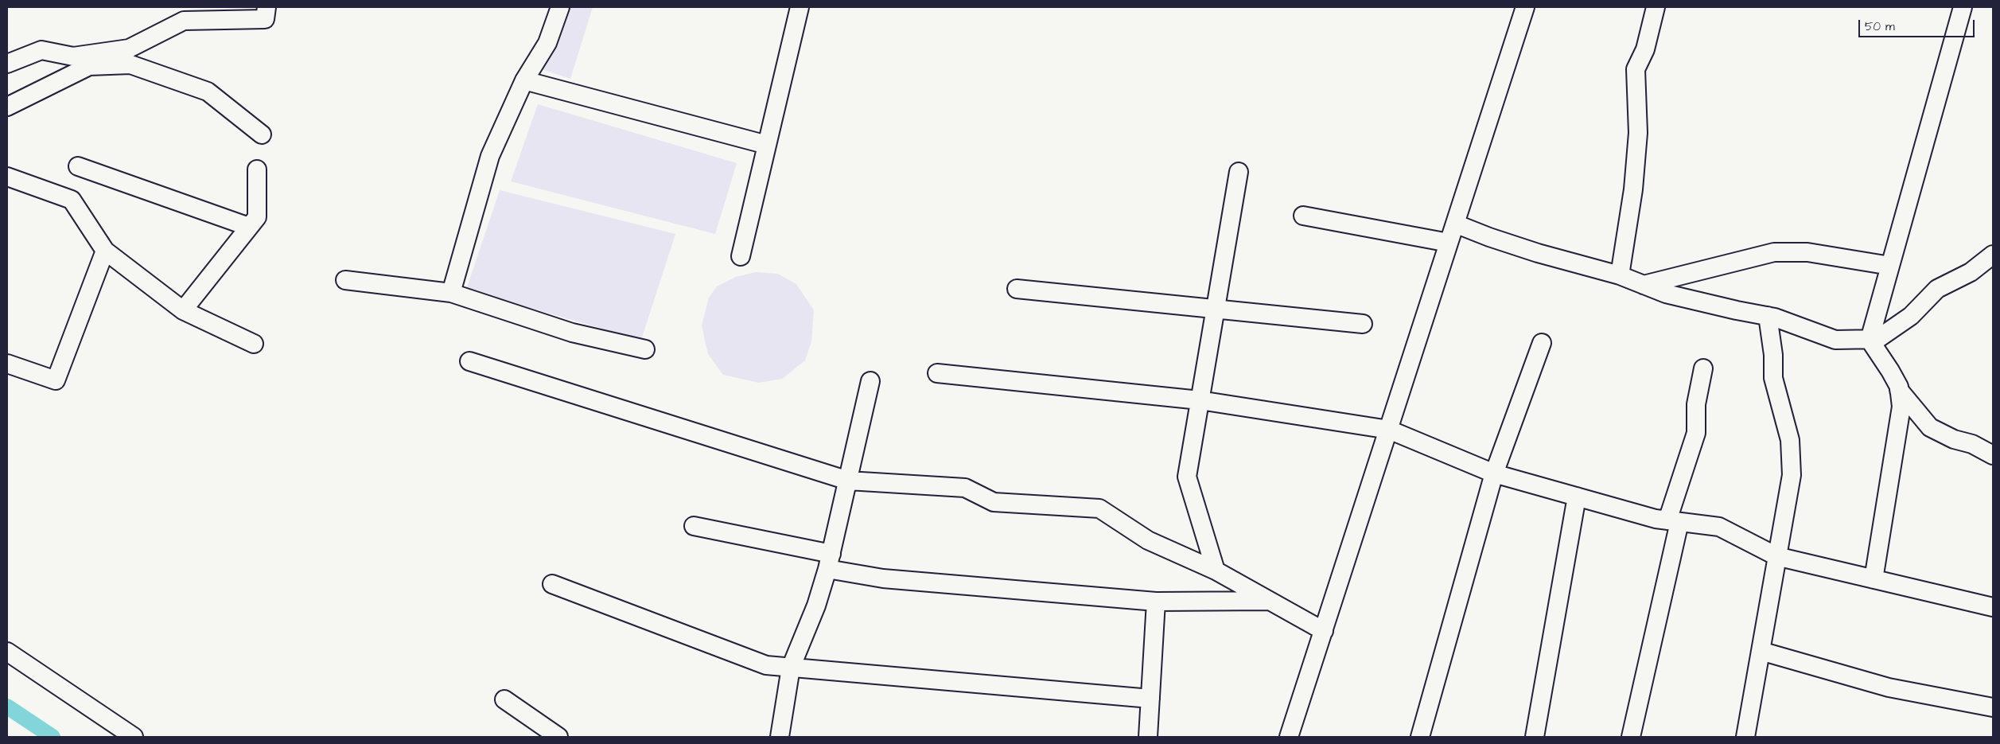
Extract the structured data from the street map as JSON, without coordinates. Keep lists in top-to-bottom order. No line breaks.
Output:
{"scale_bar":"50 m"}
